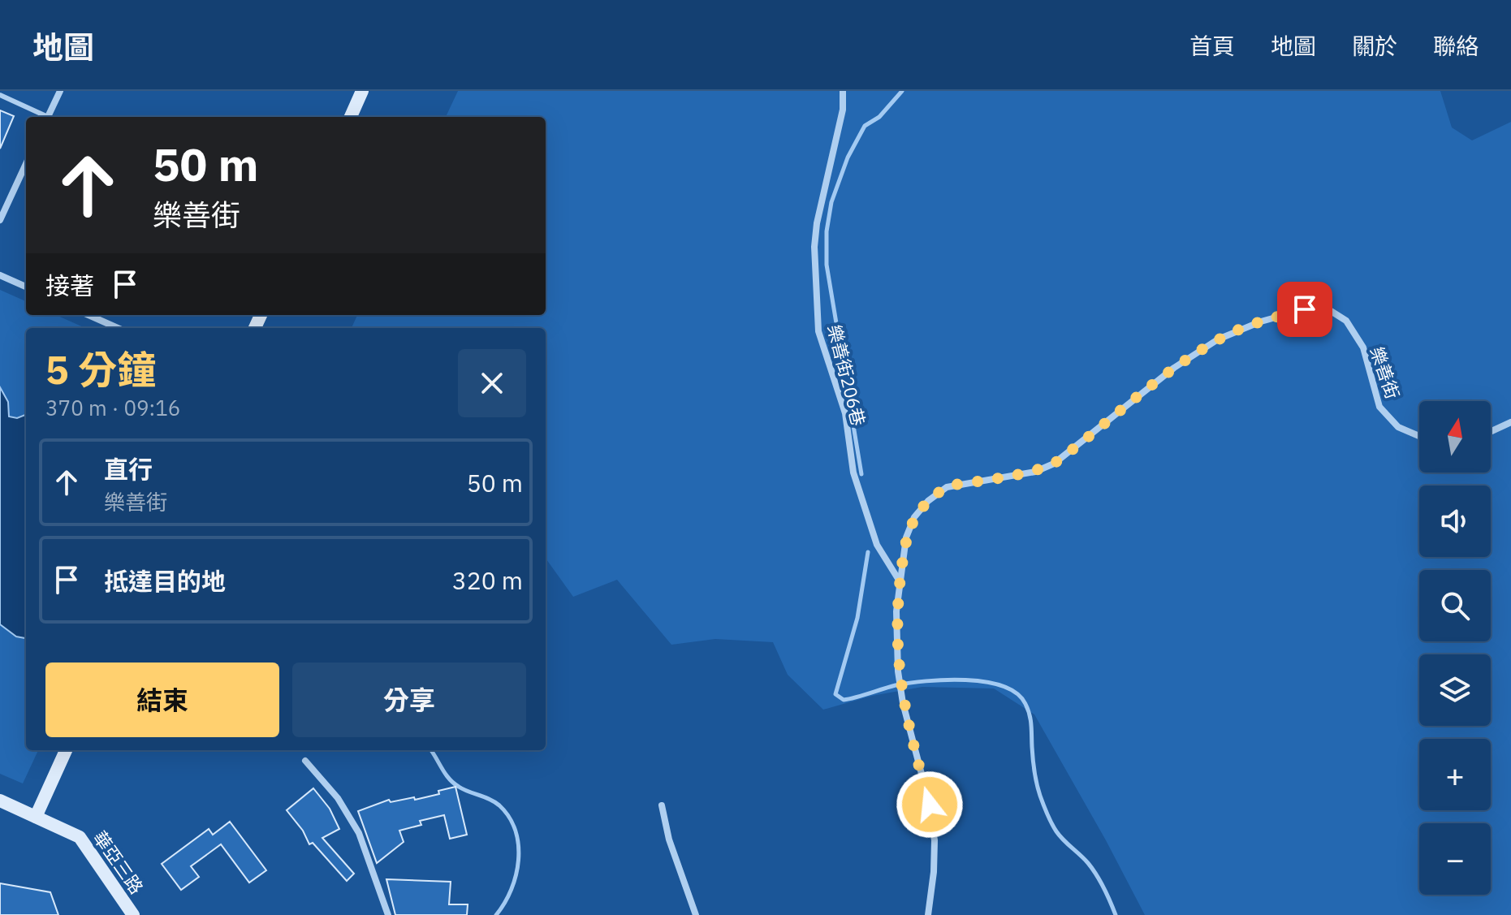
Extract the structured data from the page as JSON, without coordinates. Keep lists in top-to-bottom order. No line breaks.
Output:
{"streets":{"street":["樂善街","樂善街206巷","華亞三路"]},"crossings":[["樂善街","樂善街206巷"]],"north":"top","page":{"header":"地圖","nav":["首頁","地圖","關於","聯絡"],"turn":["50 m","樂善街"],"then":"接著","heading":["5 分鐘","370 m · 09:16"],"map_buttons":["+","−"],"list":[{"name":"直行","note":"樂善街","value":"50 m"},{"name":"抵達目的地","value":"320 m"}],"buttons":["結束","分享"]}}
